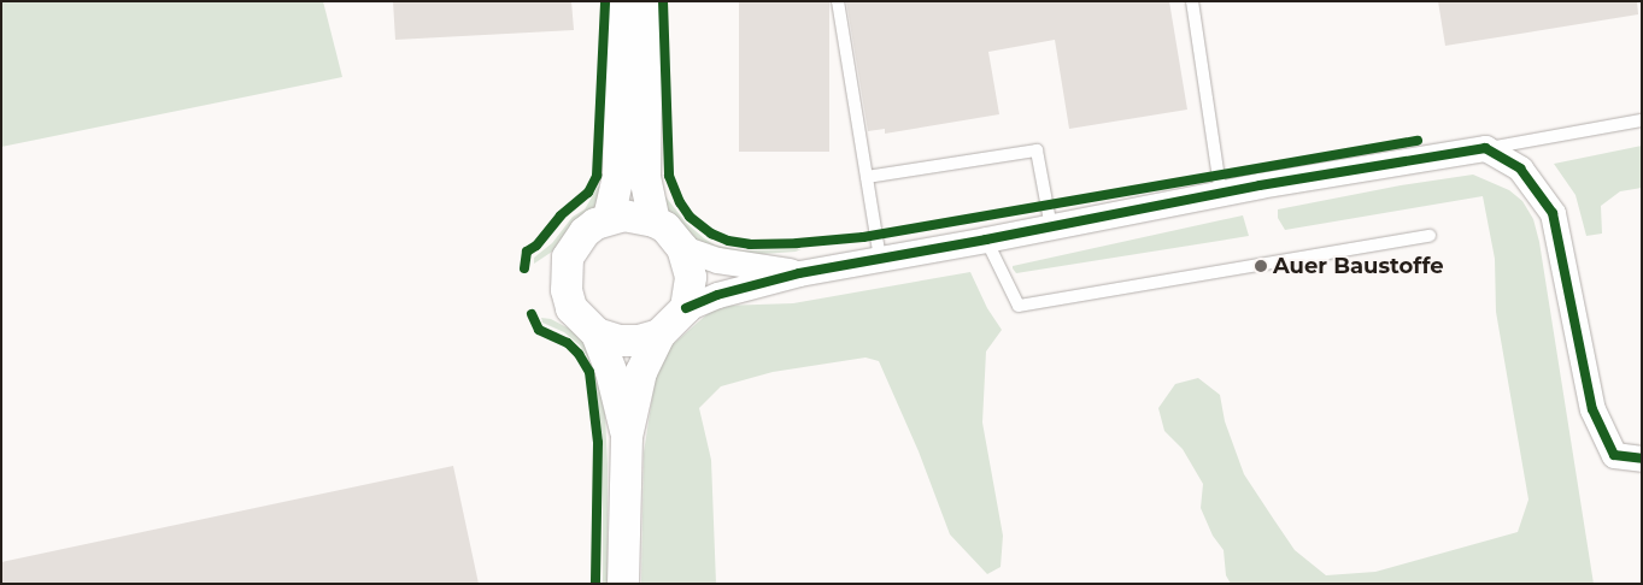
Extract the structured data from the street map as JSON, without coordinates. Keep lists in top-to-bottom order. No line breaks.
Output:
{"places":["Auer Baustoffe"]}
